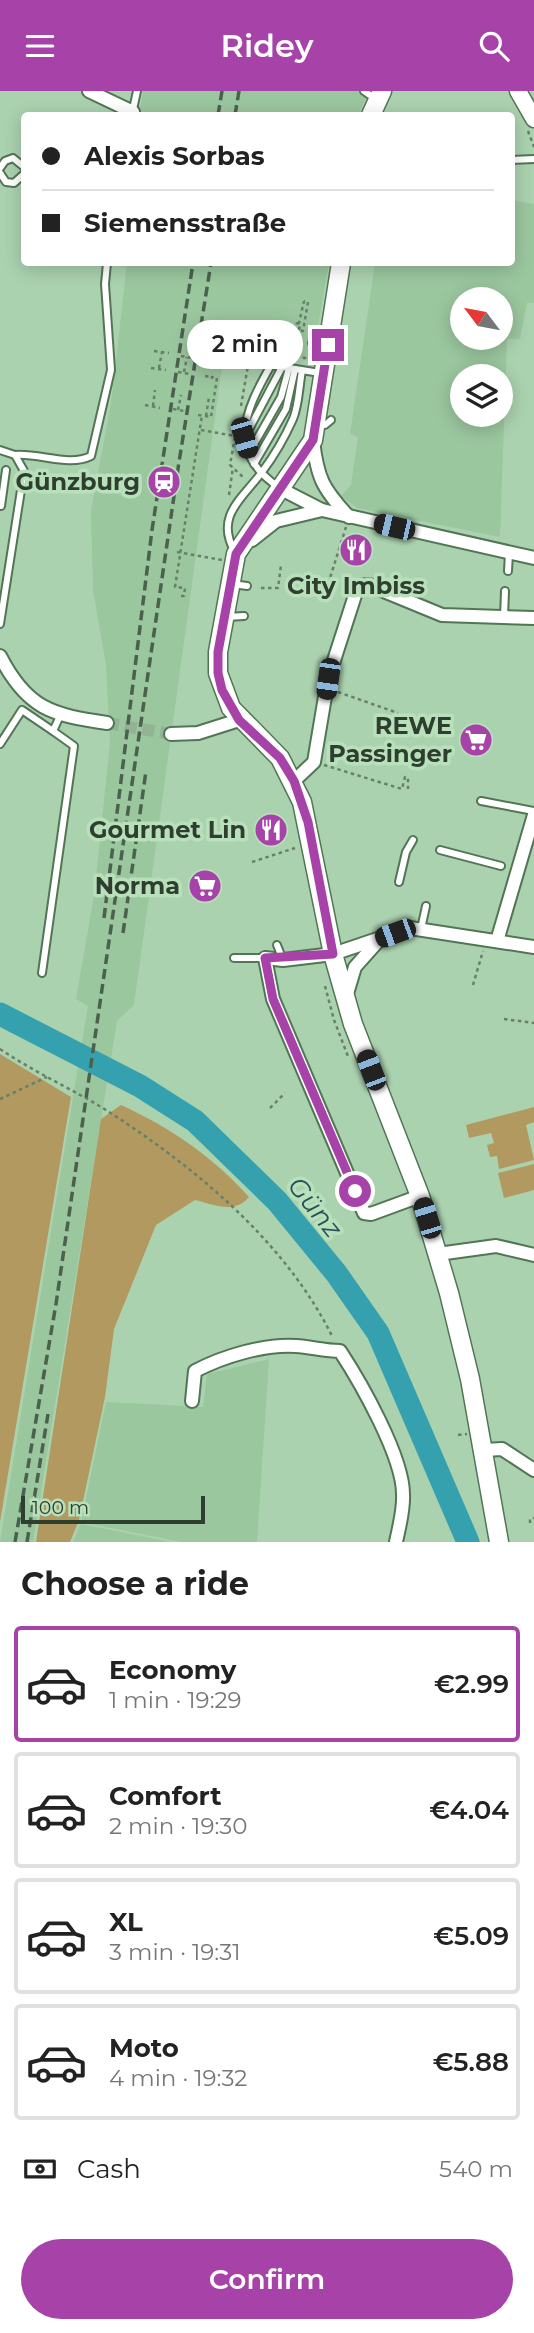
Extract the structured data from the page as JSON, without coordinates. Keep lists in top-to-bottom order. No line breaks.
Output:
{"water":["Günz"],"places":{"station":["Günzburg"],"restaurant":["City Imbiss","Gourmet Lin"],"supermarket":["REWE Passinger","Norma"]},"scale_bar":"100 m","north":"top left","page":{"header":"Ridey","banner":["Alexis Sorbas","Siemensstraße"],"bubble":"2 min","scale":"100 m","heading":"Choose a ride","list":[{"name":"Economy","note":"1 min · 19:29","value":"€2.99"},{"name":"Comfort","note":"2 min · 19:30","value":"€4.04"},{"name":"XL","note":"3 min · 19:31","value":"€5.09"},{"name":"Moto","note":"4 min · 19:32","value":"€5.88"}],"pay":["Cash","540 m"],"buttons":"Confirm"}}
